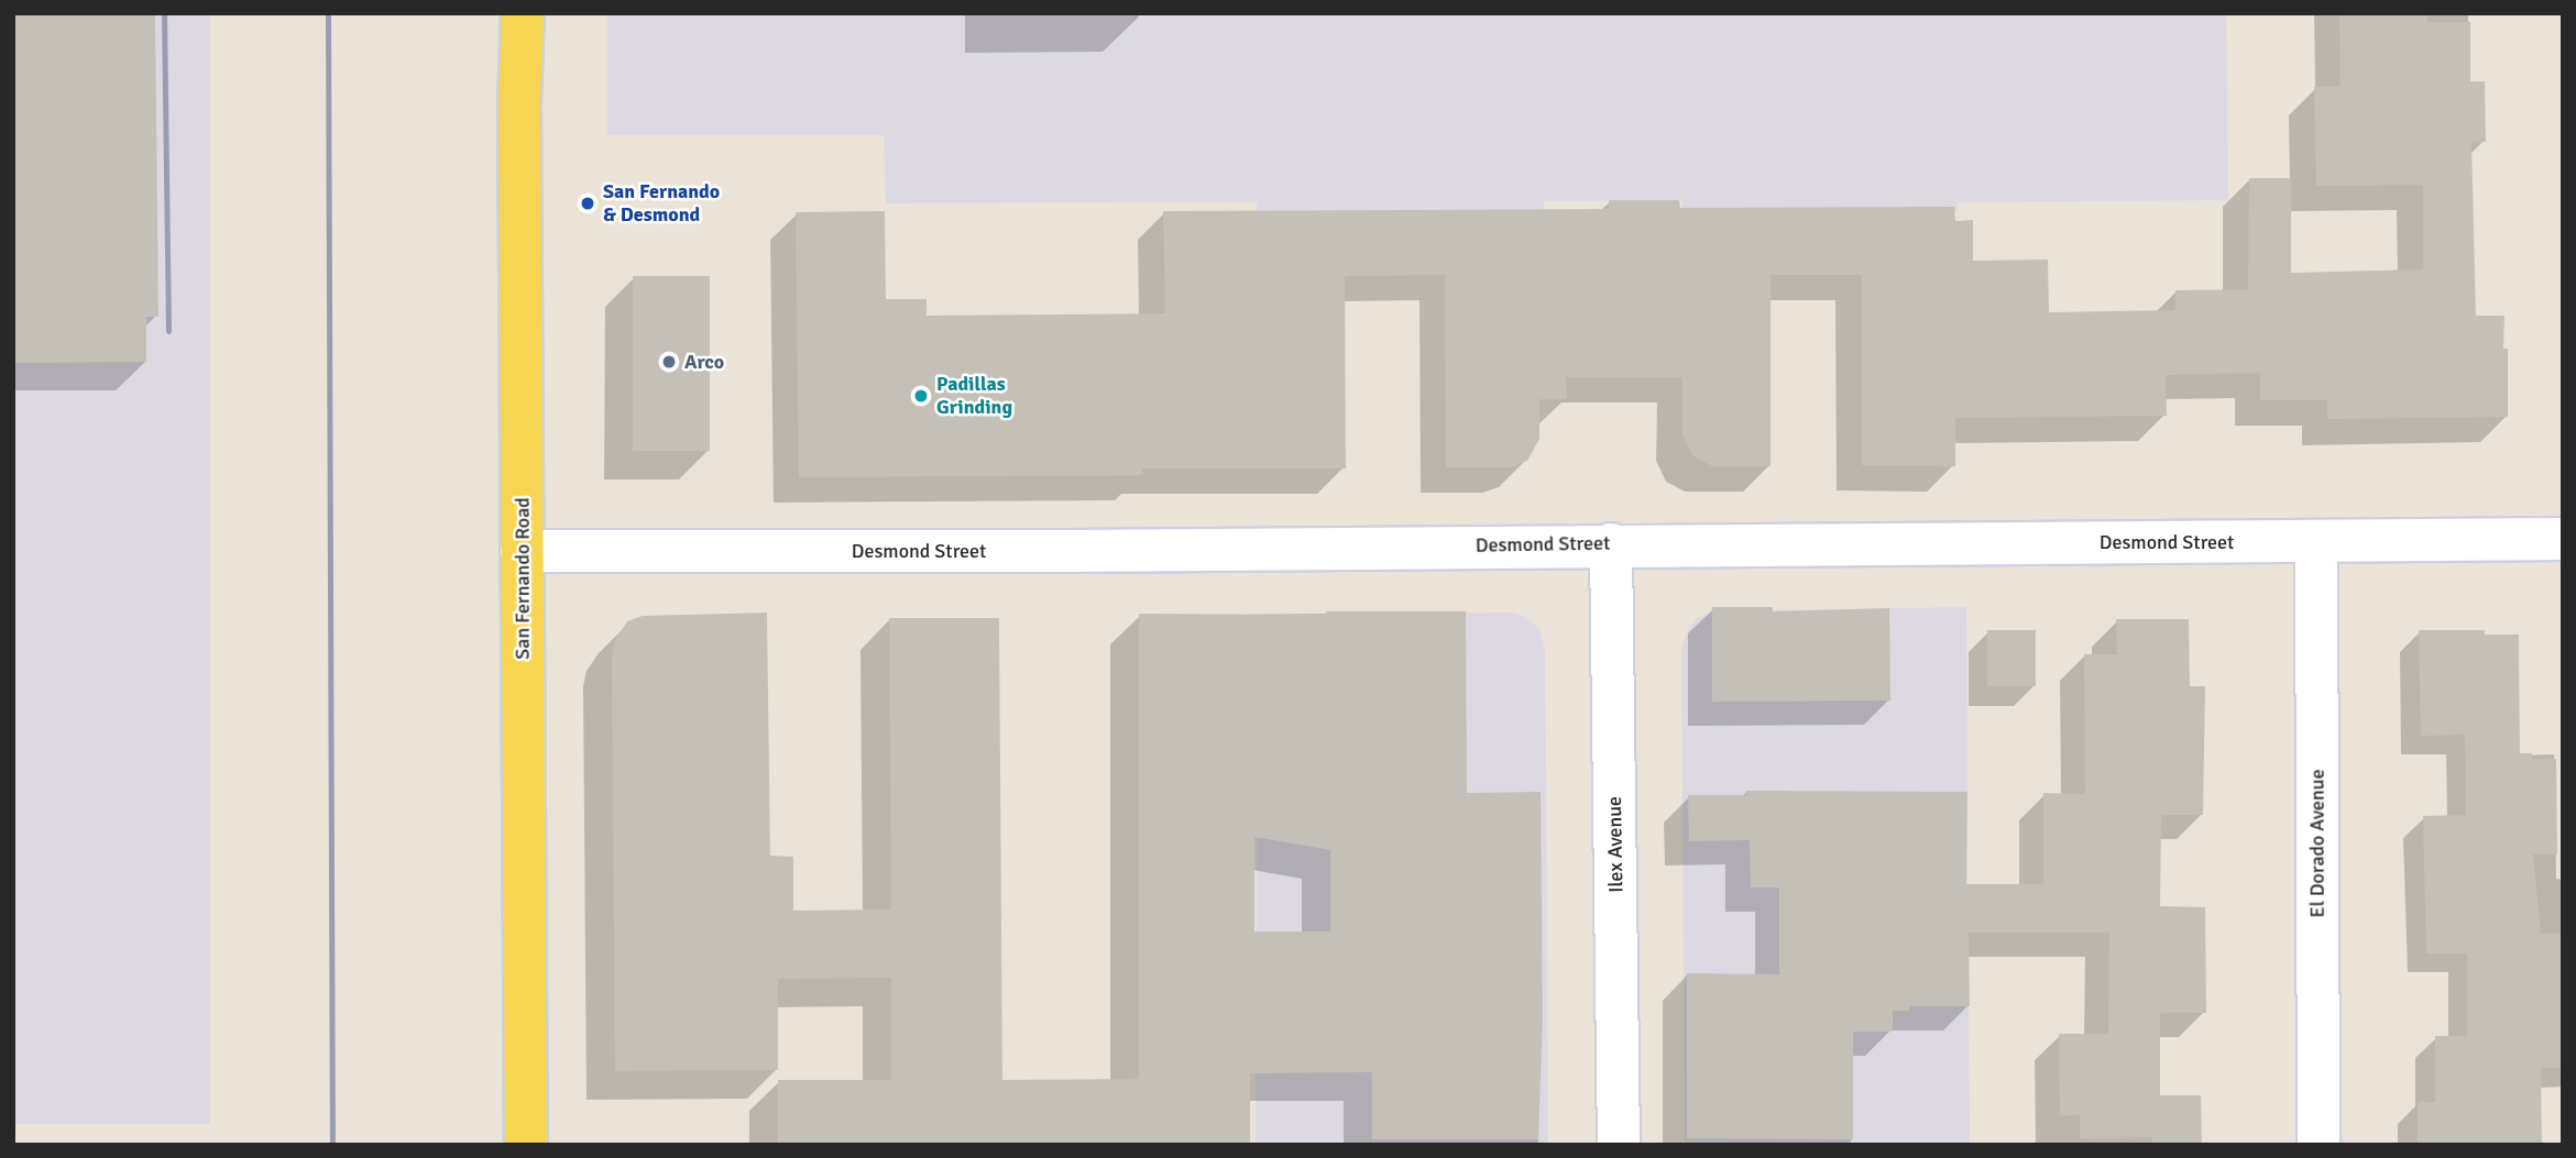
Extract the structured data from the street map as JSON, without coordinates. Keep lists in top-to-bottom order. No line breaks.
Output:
{"streets":{"main road":["San Fernando Road"],"street":["Desmond Street","El Dorado Avenue","Ilex Avenue"]},"crossings":[["Desmond Street","San Fernando Road"],["Desmond Street","El Dorado Avenue"],["Desmond Street","Ilex Avenue"]],"places":["San Fernando & Desmond","Arco","Padillas Grinding"]}
